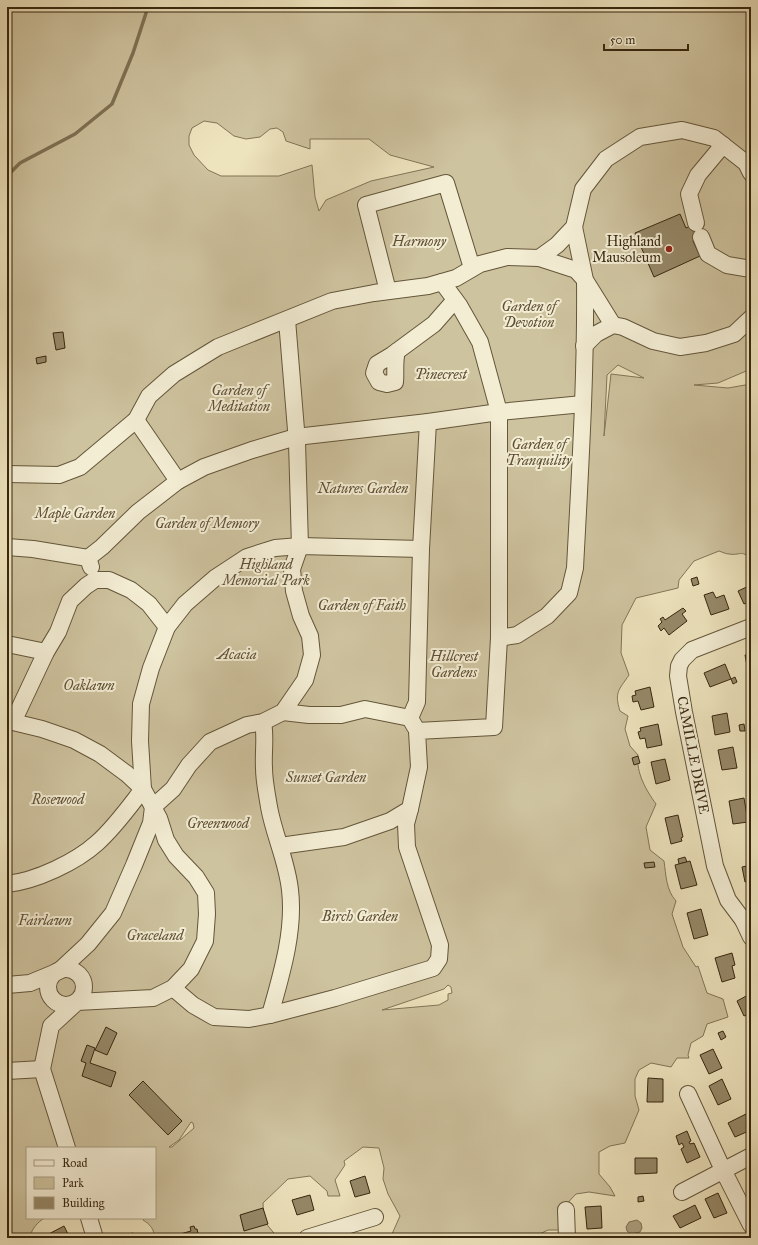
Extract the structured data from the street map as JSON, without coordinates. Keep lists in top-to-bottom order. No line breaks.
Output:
{"streets":{"street":["CAMILLE DRIVE"]},"parks":["Harmony","Garden of Devotion","Pinecrest","Garden of Meditation","Garden of Tranquility","Natures Garden","Maple Garden","Garden of Memory","Highland Memorial Park","Garden of Faith","Acacia","Hillcrest Gardens","Oaklawn","Sunset Garden","Rosewood","Greenwood","Birch Garden","Fairlawn","Graceland"],"places":["Highland Mausoleum"],"legend":["Road","Park","Building"],"scale_bar":"50 m"}
